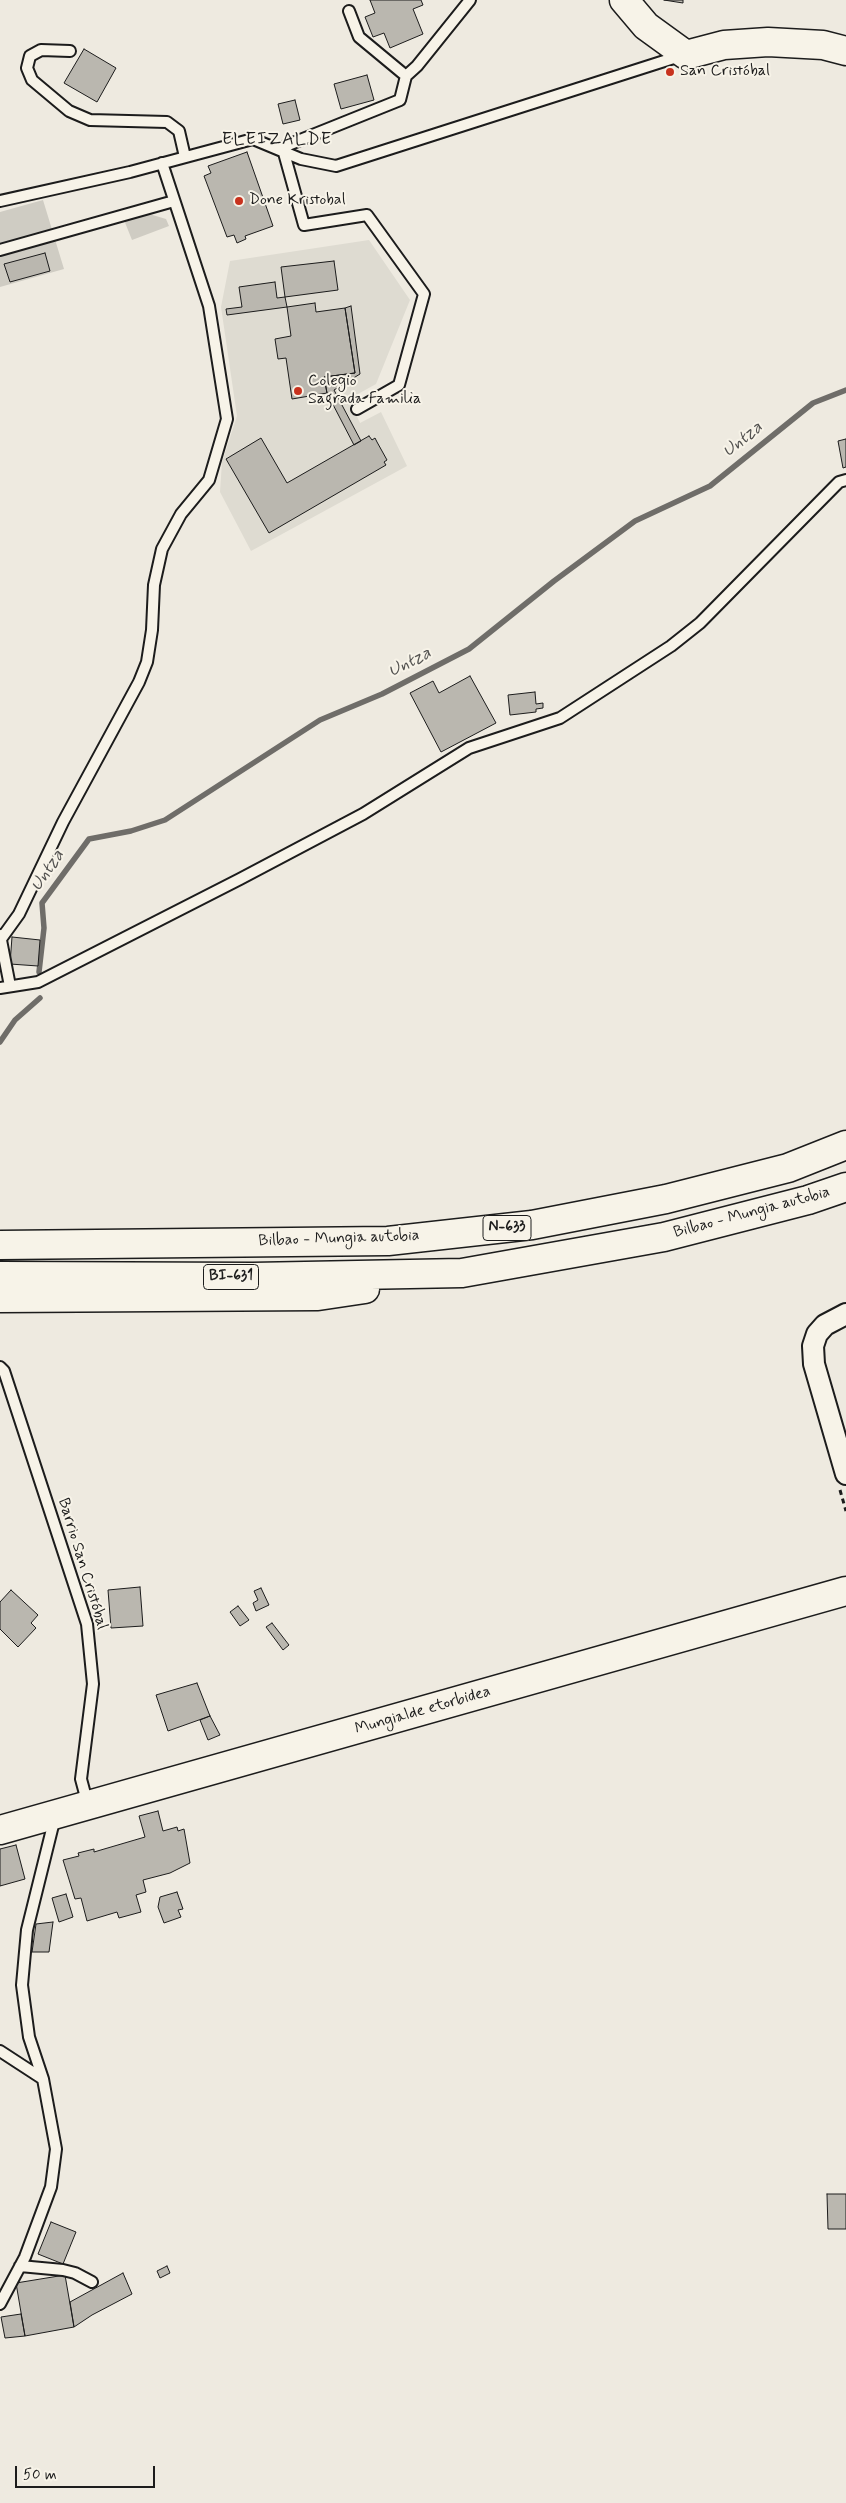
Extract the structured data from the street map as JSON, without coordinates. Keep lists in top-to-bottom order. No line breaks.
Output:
{"streets":{"main road":["Bilbao - Mungia autobia","N-633","BI-631","Mungialde etorbidea"],"lane":["Barrio San Cristóbal"]},"crossings":[["Bilbao - Mungia autobia","N-633"],["Barrio San Cristóbal","Mungialde etorbidea"]],"districts":["ELEIZALDE"],"water":["Untza"],"places":["San Cristóbal","Done Kristobal","Colegio Sagrada Familia"],"scale_bar":"50 m"}
